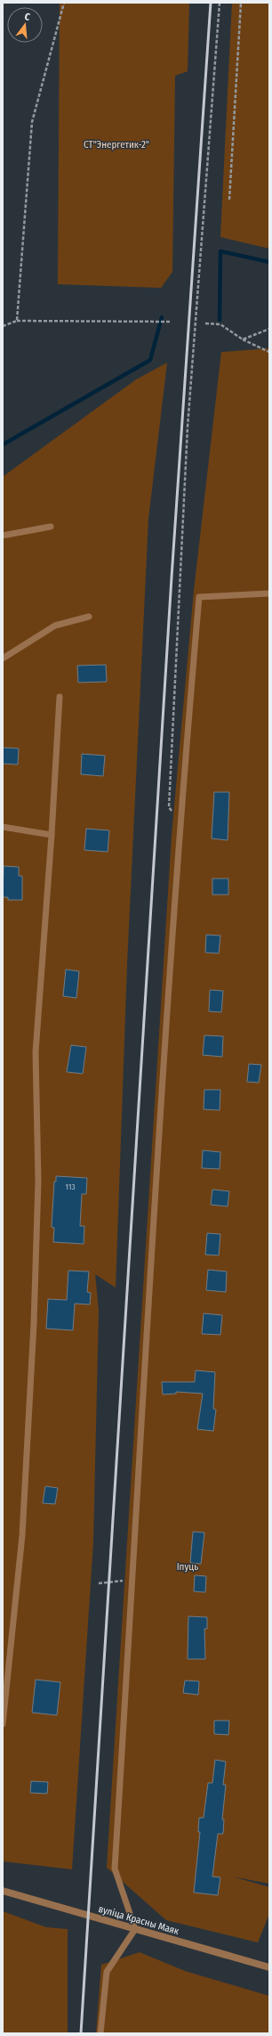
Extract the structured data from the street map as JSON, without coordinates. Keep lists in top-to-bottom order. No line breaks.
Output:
{"streets":{"street":["вуліца Красны Маяк"]},"parks":["СТ\"Энергетик-2\"","Іпуць"],"house_numbers":["113"],"north":"top"}
